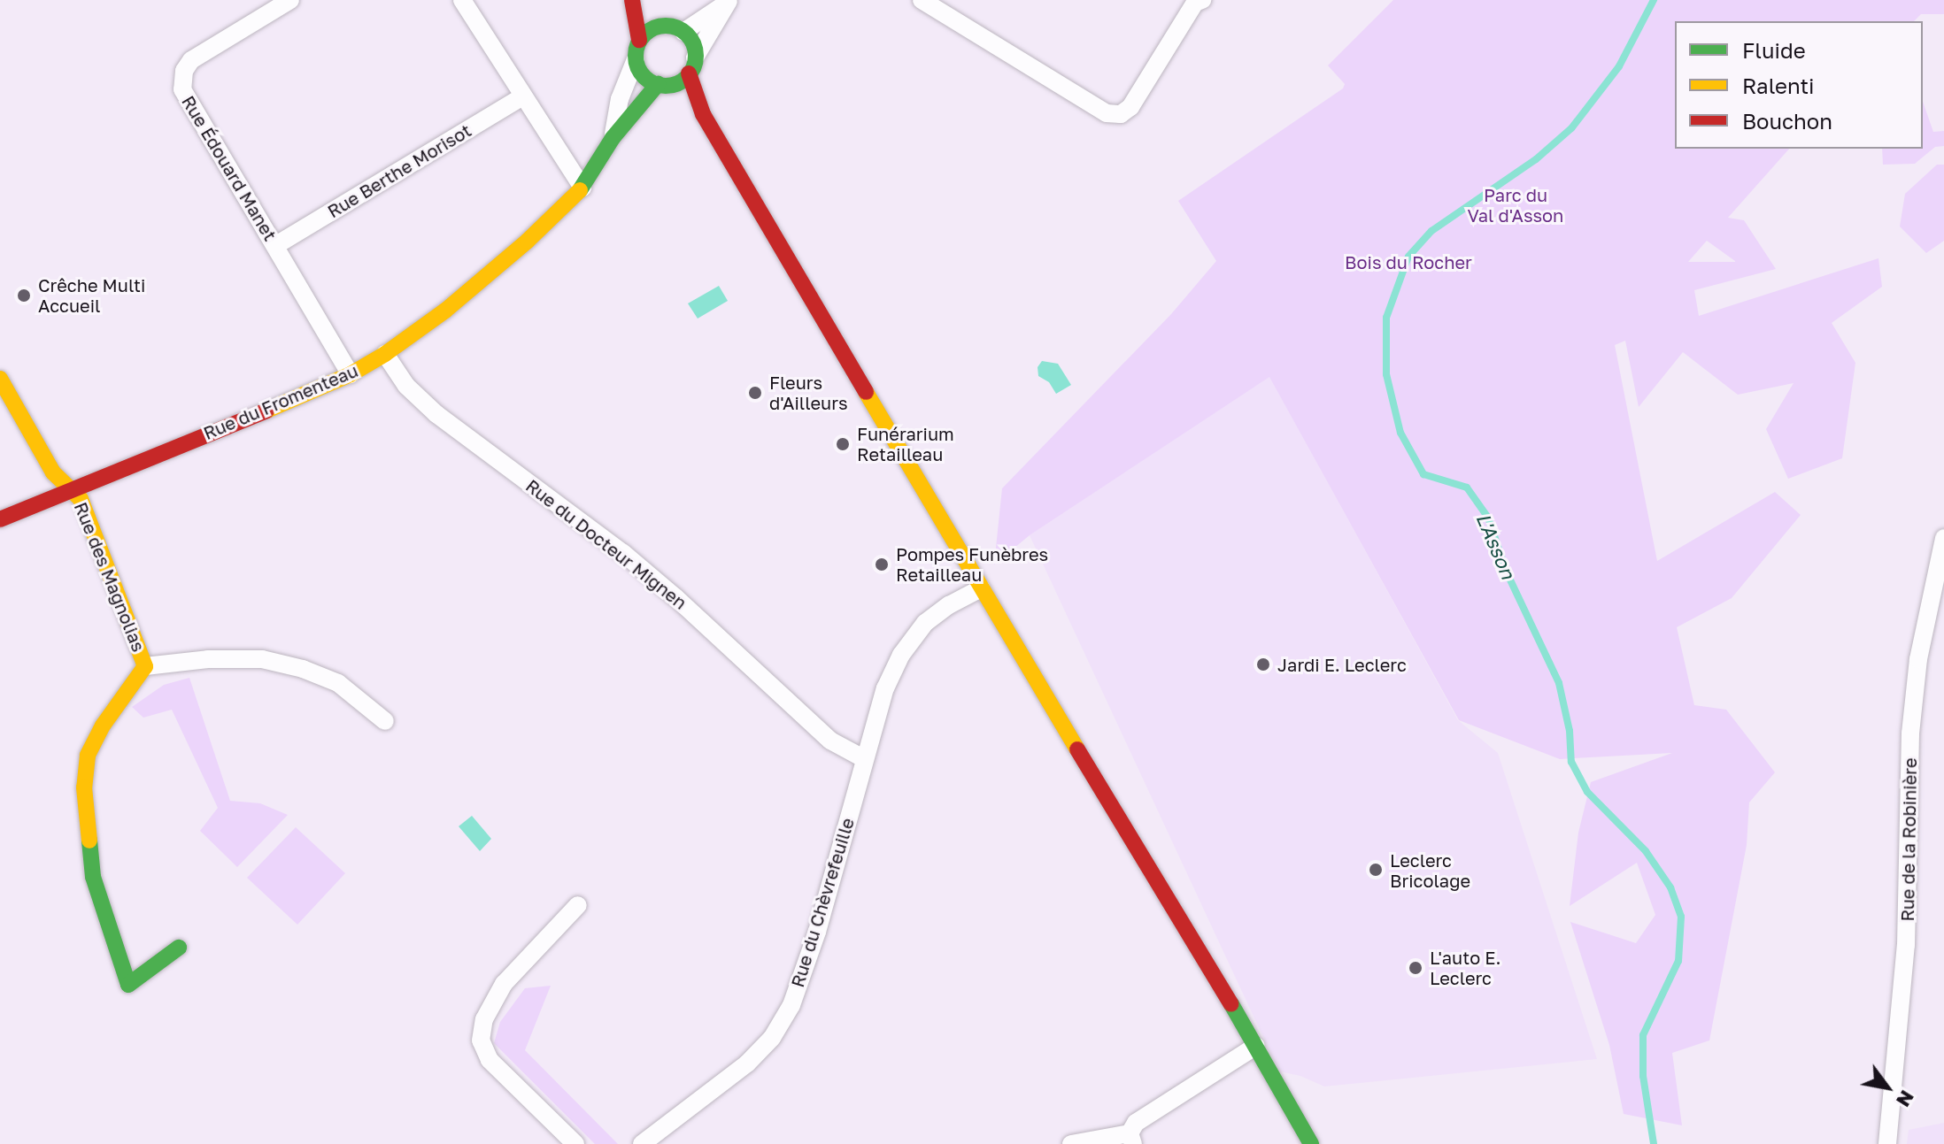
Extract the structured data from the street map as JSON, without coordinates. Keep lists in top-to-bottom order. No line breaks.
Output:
{"streets":{"street":["Rue Édouard Manet","Rue Berthe Morisot","Rue du Fromenteau","Rue du Docteur Mignen","Rue des Magnolias","Rue de la Robinière","Rue du Chèvrefeuille"]},"crossings":[["Rue Édouard Manet","Rue Berthe Morisot"],["Rue Édouard Manet","Rue du Fromenteau"],["Rue du Fromenteau","Rue du Docteur Mignen"],["Rue du Fromenteau","Rue des Magnolias"],["Rue du Docteur Mignen","Rue du Chèvrefeuille"]],"water":["L'Asson"],"parks":["Parc du Val d'Asson","Bois du Rocher"],"places":["Crêche Multi Accueil","Fleurs d'Ailleurs","Funérarium Retailleau","Pompes Funèbres Retailleau","Jardi E. Leclerc","Leclerc Bricolage","L'auto E. Leclerc"],"legend":["Fluide","Ralenti","Bouchon"],"north":"bottom right"}
